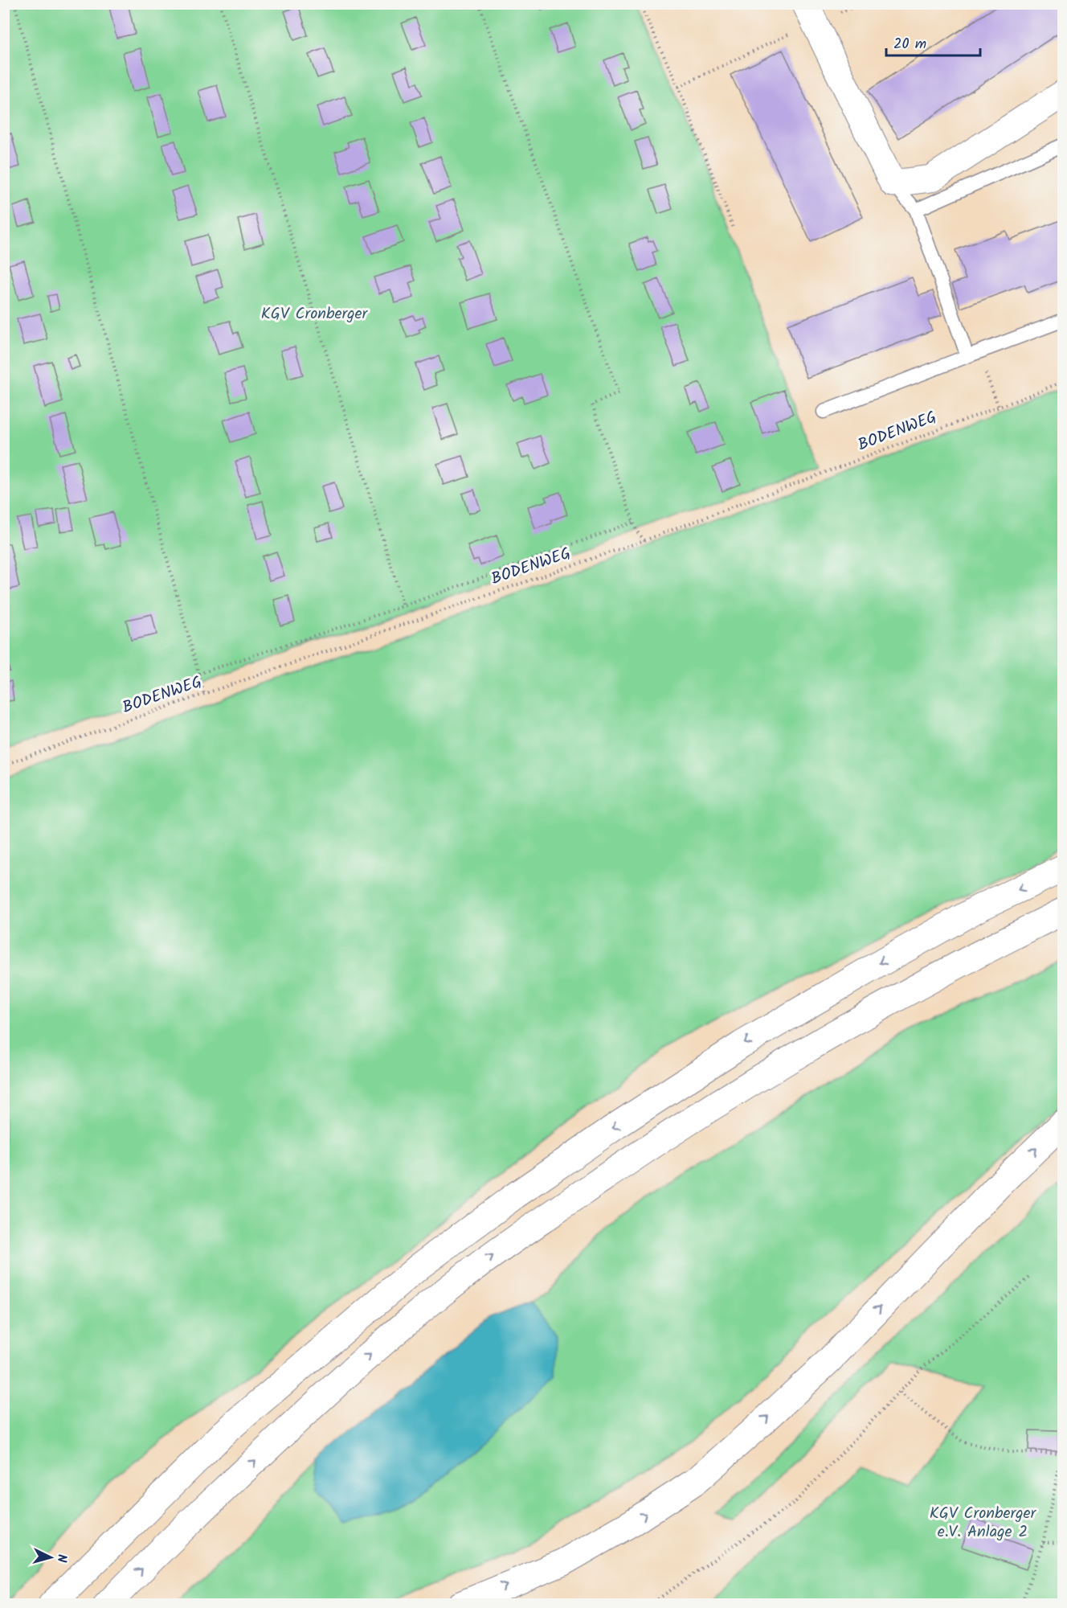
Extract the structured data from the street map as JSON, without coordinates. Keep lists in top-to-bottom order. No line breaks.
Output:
{"streets":{"path":["BODENWEG"]},"parks":["KGV Cronberger","KGV Cronberger e.V. Anlage 2"],"scale_bar":"20 m","north":"right"}
